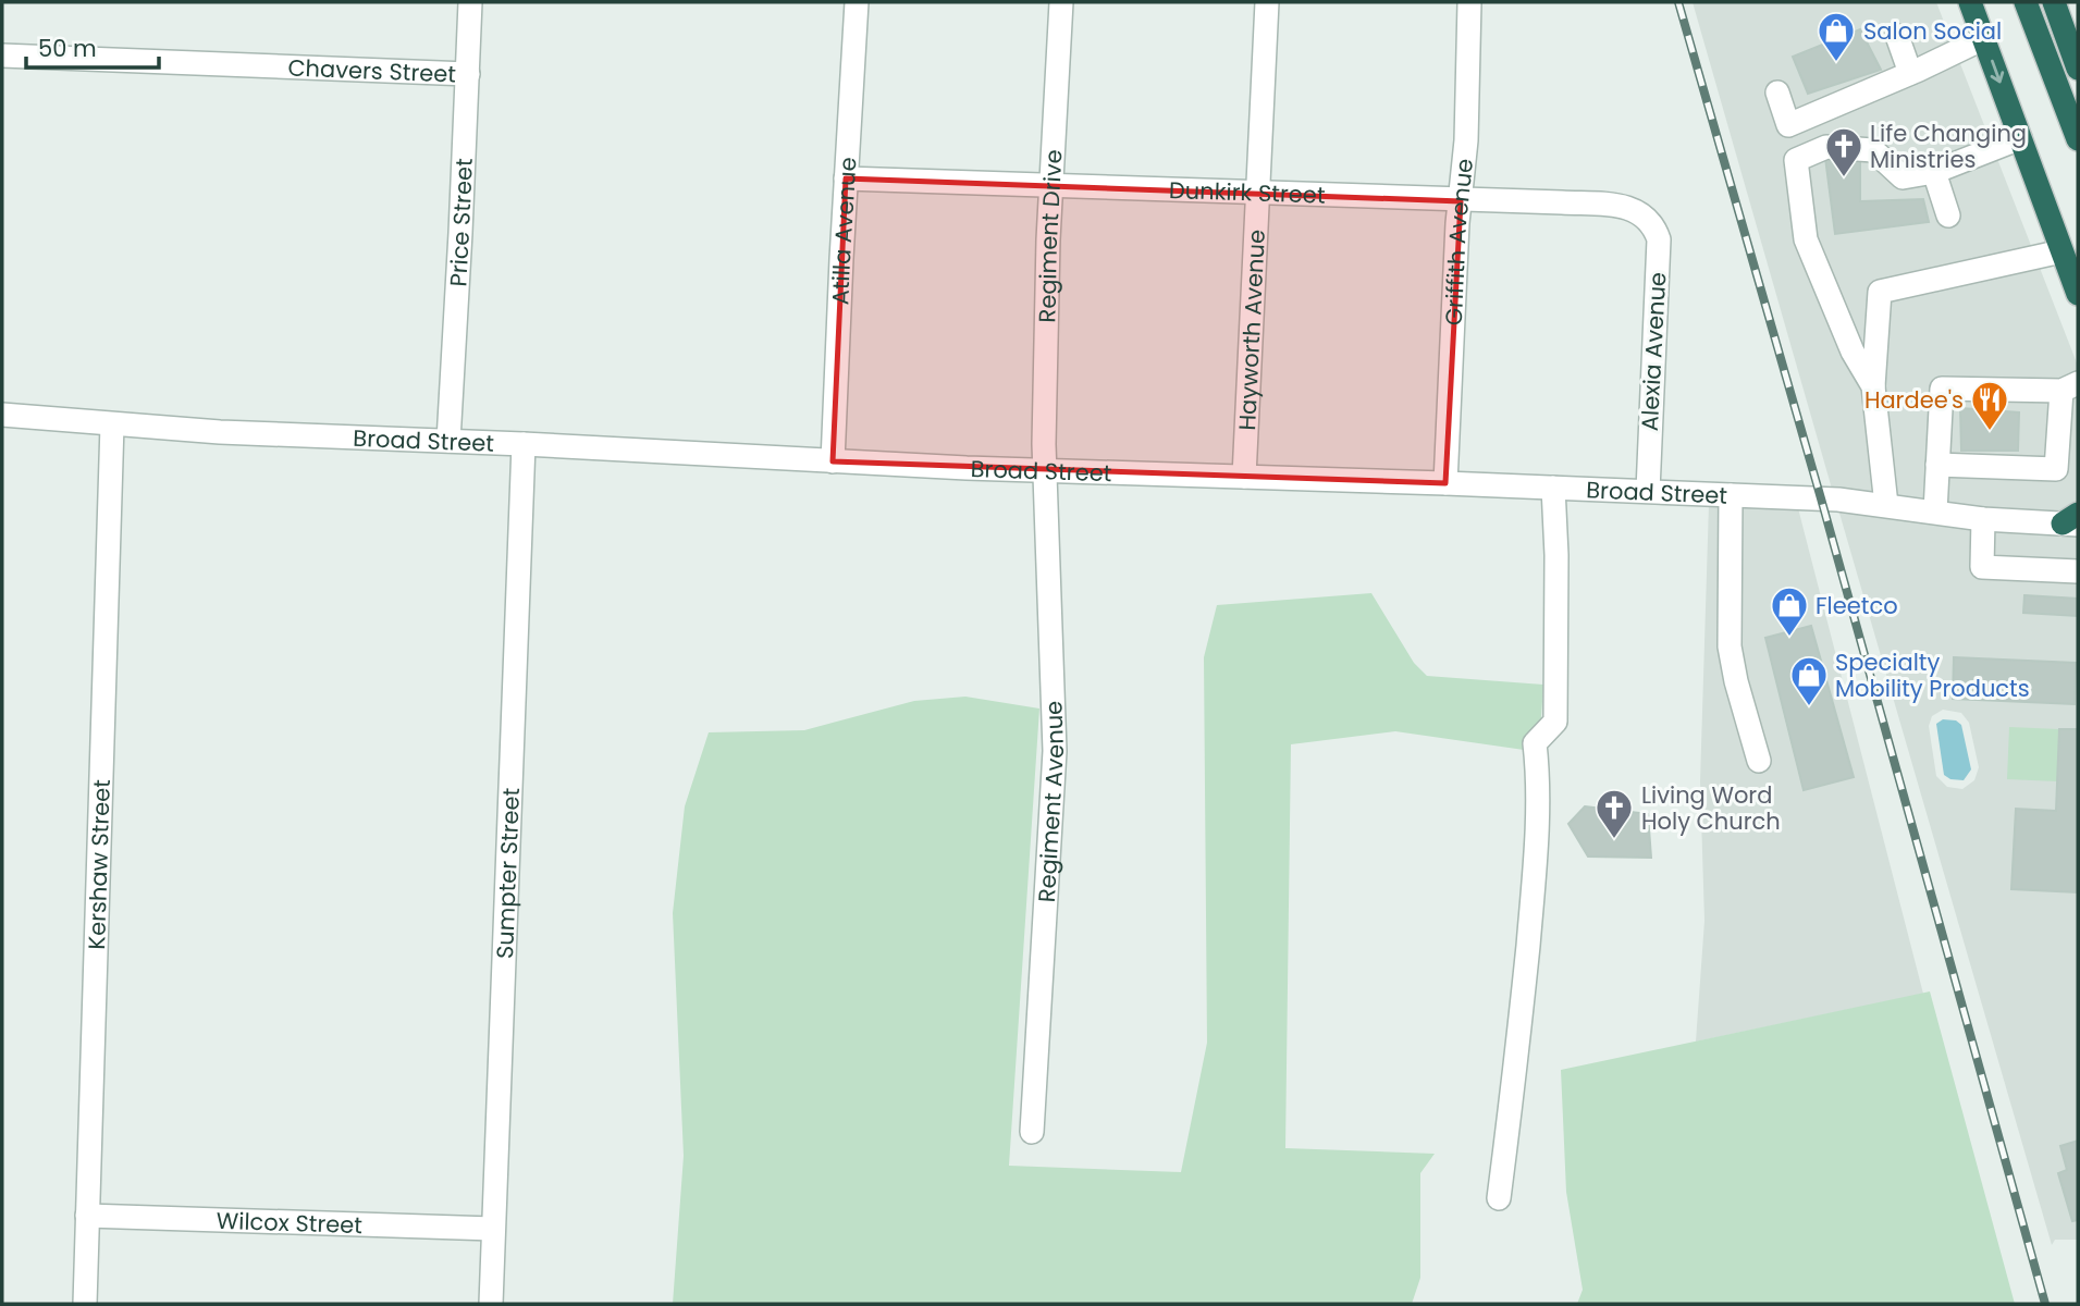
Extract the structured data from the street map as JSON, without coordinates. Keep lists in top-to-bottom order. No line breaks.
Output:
{"streets":{"street":["Chavers Street","Dunkirk Street","Price Street","Atilla Avenue","Regiment Drive","Griffith Avenue","Hayworth Avenue","Alexia Avenue","Broad Street","Regiment Avenue","Kershaw Street","Sumpter Street","Wilcox Street"]},"crossings":[["Chavers Street","Price Street"],["Dunkirk Street","Atilla Avenue"],["Dunkirk Street","Regiment Drive"],["Dunkirk Street","Griffith Avenue"],["Dunkirk Street","Hayworth Avenue"],["Dunkirk Street","Alexia Avenue"],["Price Street","Broad Street"],["Atilla Avenue","Broad Street"],["Regiment Drive","Broad Street"],["Regiment Drive","Regiment Avenue"],["Griffith Avenue","Broad Street"],["Hayworth Avenue","Broad Street"],["Alexia Avenue","Broad Street"],["Broad Street","Regiment Avenue"],["Broad Street","Kershaw Street"],["Broad Street","Sumpter Street"],["Kershaw Street","Wilcox Street"],["Sumpter Street","Wilcox Street"]],"places":{"shop":["Salon Social","Fleetco","Specialty Mobility Products"],"church":["Life Changing Ministries","Living Word Holy Church"],"restaurant":["Hardee's"]},"scale_bar":"50 m"}
